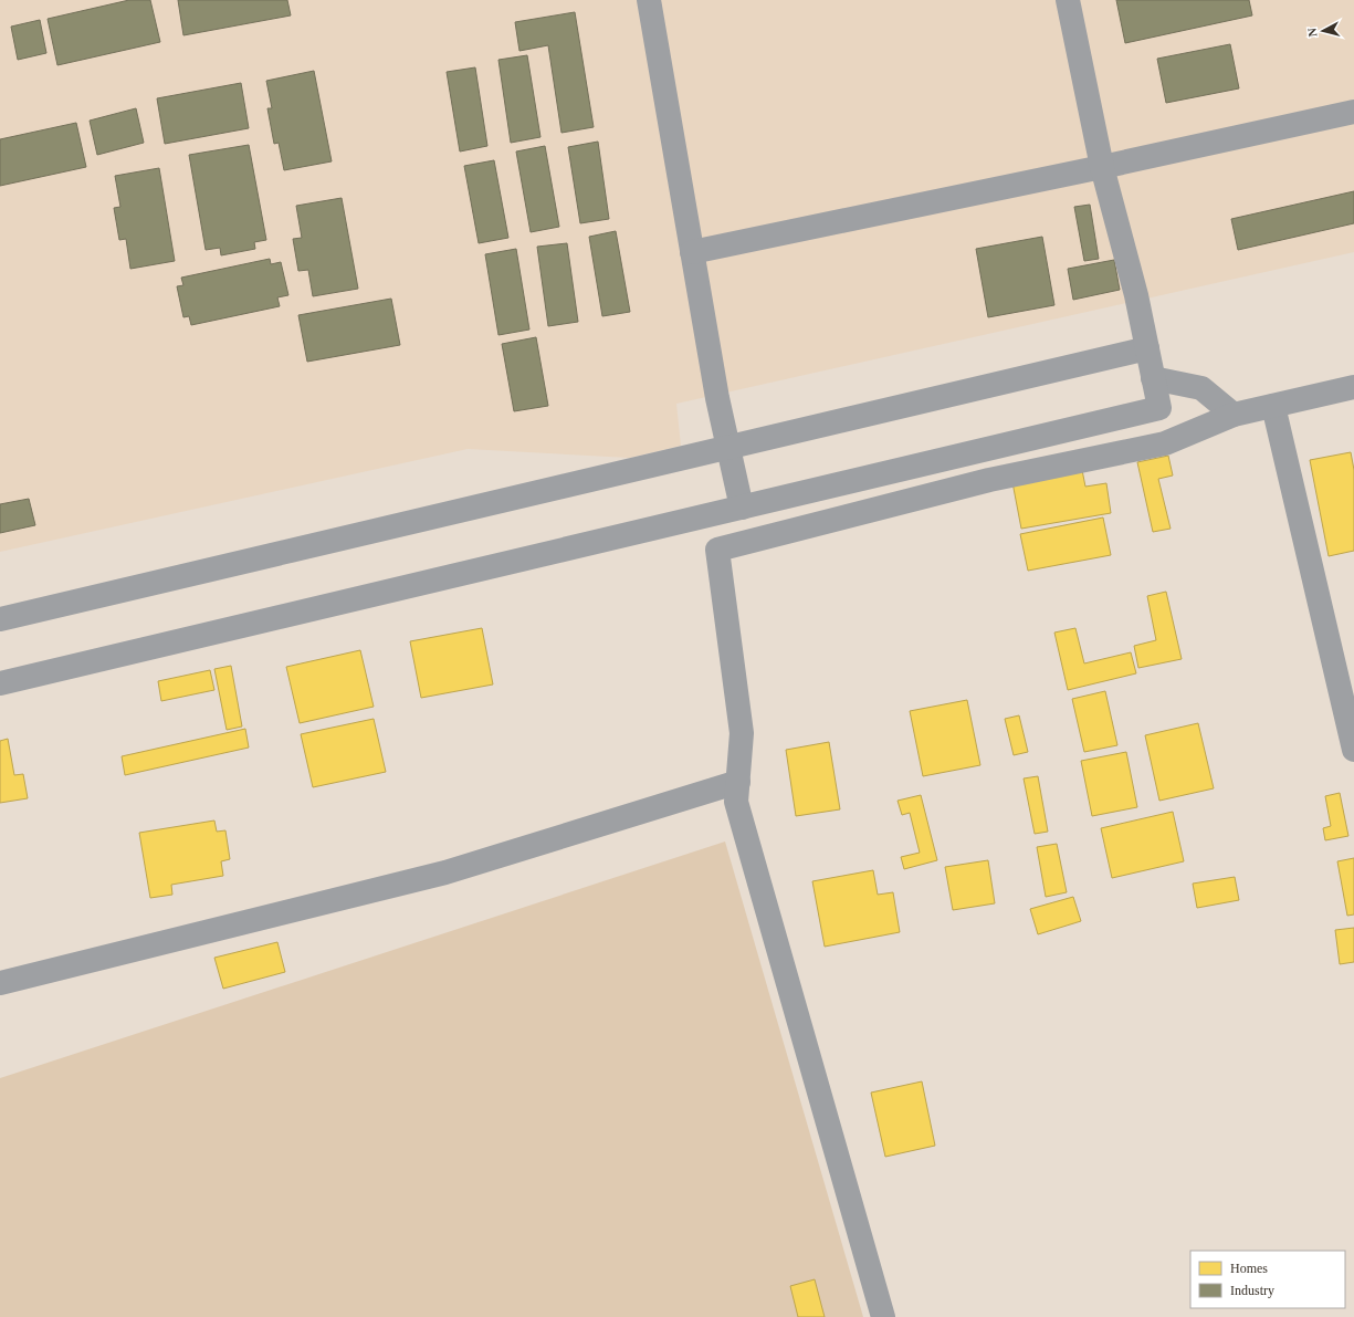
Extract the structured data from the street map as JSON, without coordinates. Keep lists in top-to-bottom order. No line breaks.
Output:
{"legend":["Homes","Industry"],"north":"left"}
